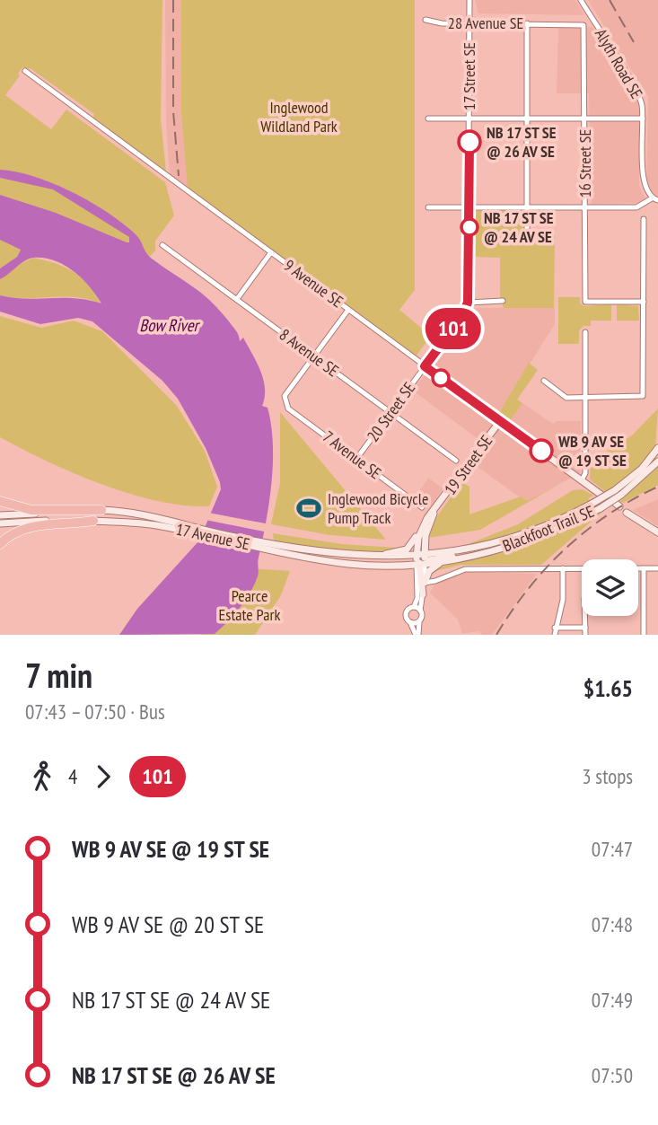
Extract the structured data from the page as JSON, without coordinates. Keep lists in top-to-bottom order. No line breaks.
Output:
{"streets":{"main road":["9 Avenue SE","19 Street SE","Blackfoot Trail SE","17 Avenue SE"],"street":["28 Avenue SE","Alyth Road SE","17 Street SE","16 Street SE","8 Avenue SE","20 Street SE","7 Avenue SE"]},"crossings":[["28 Avenue SE","17 Street SE"],["28 Avenue SE","16 Street SE"],["17 Street SE","20 Street SE"],["9 Avenue SE","20 Street SE"],["9 Avenue SE","19 Street SE"],["8 Avenue SE","20 Street SE"],["8 Avenue SE","7 Avenue SE"],["20 Street SE","7 Avenue SE"],["19 Street SE","Blackfoot Trail SE"],["19 Street SE","17 Avenue SE"],["Blackfoot Trail SE","17 Avenue SE"]],"water":["Bow River"],"parks":["Inglewood Wildland Park","Pearce Estate Park"],"places":{"other":["NB 17 ST SE @ 26 AV SE","NB 17 ST SE @ 24 AV SE","WB 9 AV SE @ 19 ST SE"],"sports":["Inglewood Bicycle Pump Track"]},"lines":["bus line 101"],"page":{"on_map":"101","heading":["7 min","07:43 – 07:50 · Bus","$1.65"],"legs":["4","101","3 stops"],"list":[{"name":"WB 9 AV SE @ 19 ST SE","value":"07:47"},{"name":"WB 9 AV SE @ 20 ST SE","value":"07:48"},{"name":"NB 17 ST SE @ 24 AV SE","value":"07:49"},{"name":"NB 17 ST SE @ 26 AV SE","value":"07:50"}]}}
